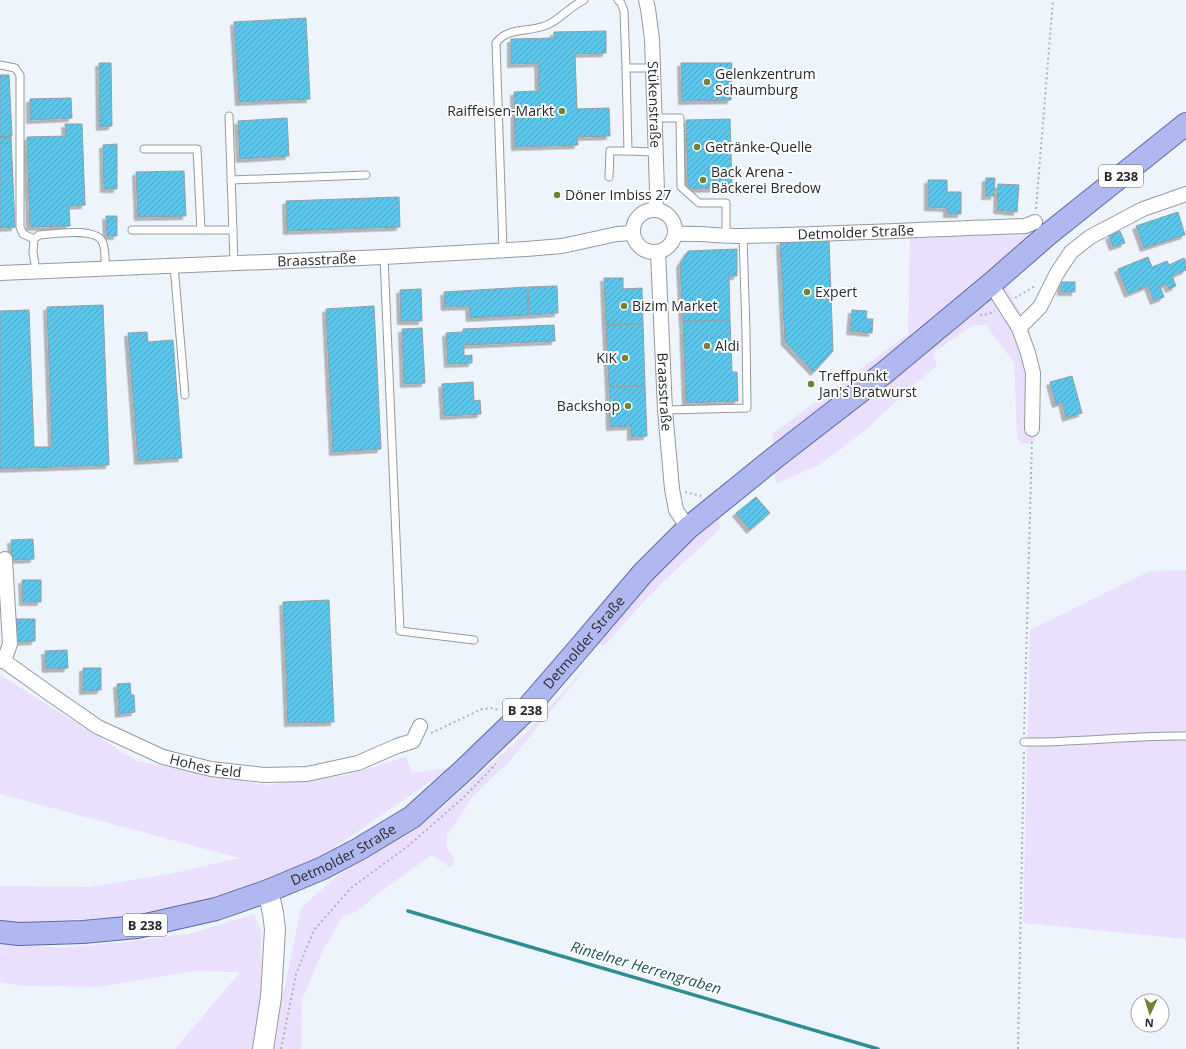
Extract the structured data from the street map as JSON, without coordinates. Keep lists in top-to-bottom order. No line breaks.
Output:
{"streets":{"main road":["B 238","Detmolder Straße"],"street":["Stükenstraße","Braasstraße","Hohes Feld"]},"crossings":[["Stükenstraße","Detmolder Straße"],["Stükenstraße","Braasstraße"],["B 238","Detmolder Straße"],["Detmolder Straße","Braasstraße"]],"water":["Rintelner Herrengraben"],"places":["Gelenkzentrum Schaumburg","Raiffeisen-Markt","Getränke-Quelle","Back Arena - Bäckerei Bredow","Döner Imbiss 27","Expert","Bizim Market","Aldi","KiK","Treffpunkt Jan's Bratwurst","Backshop"],"north":"bottom"}
